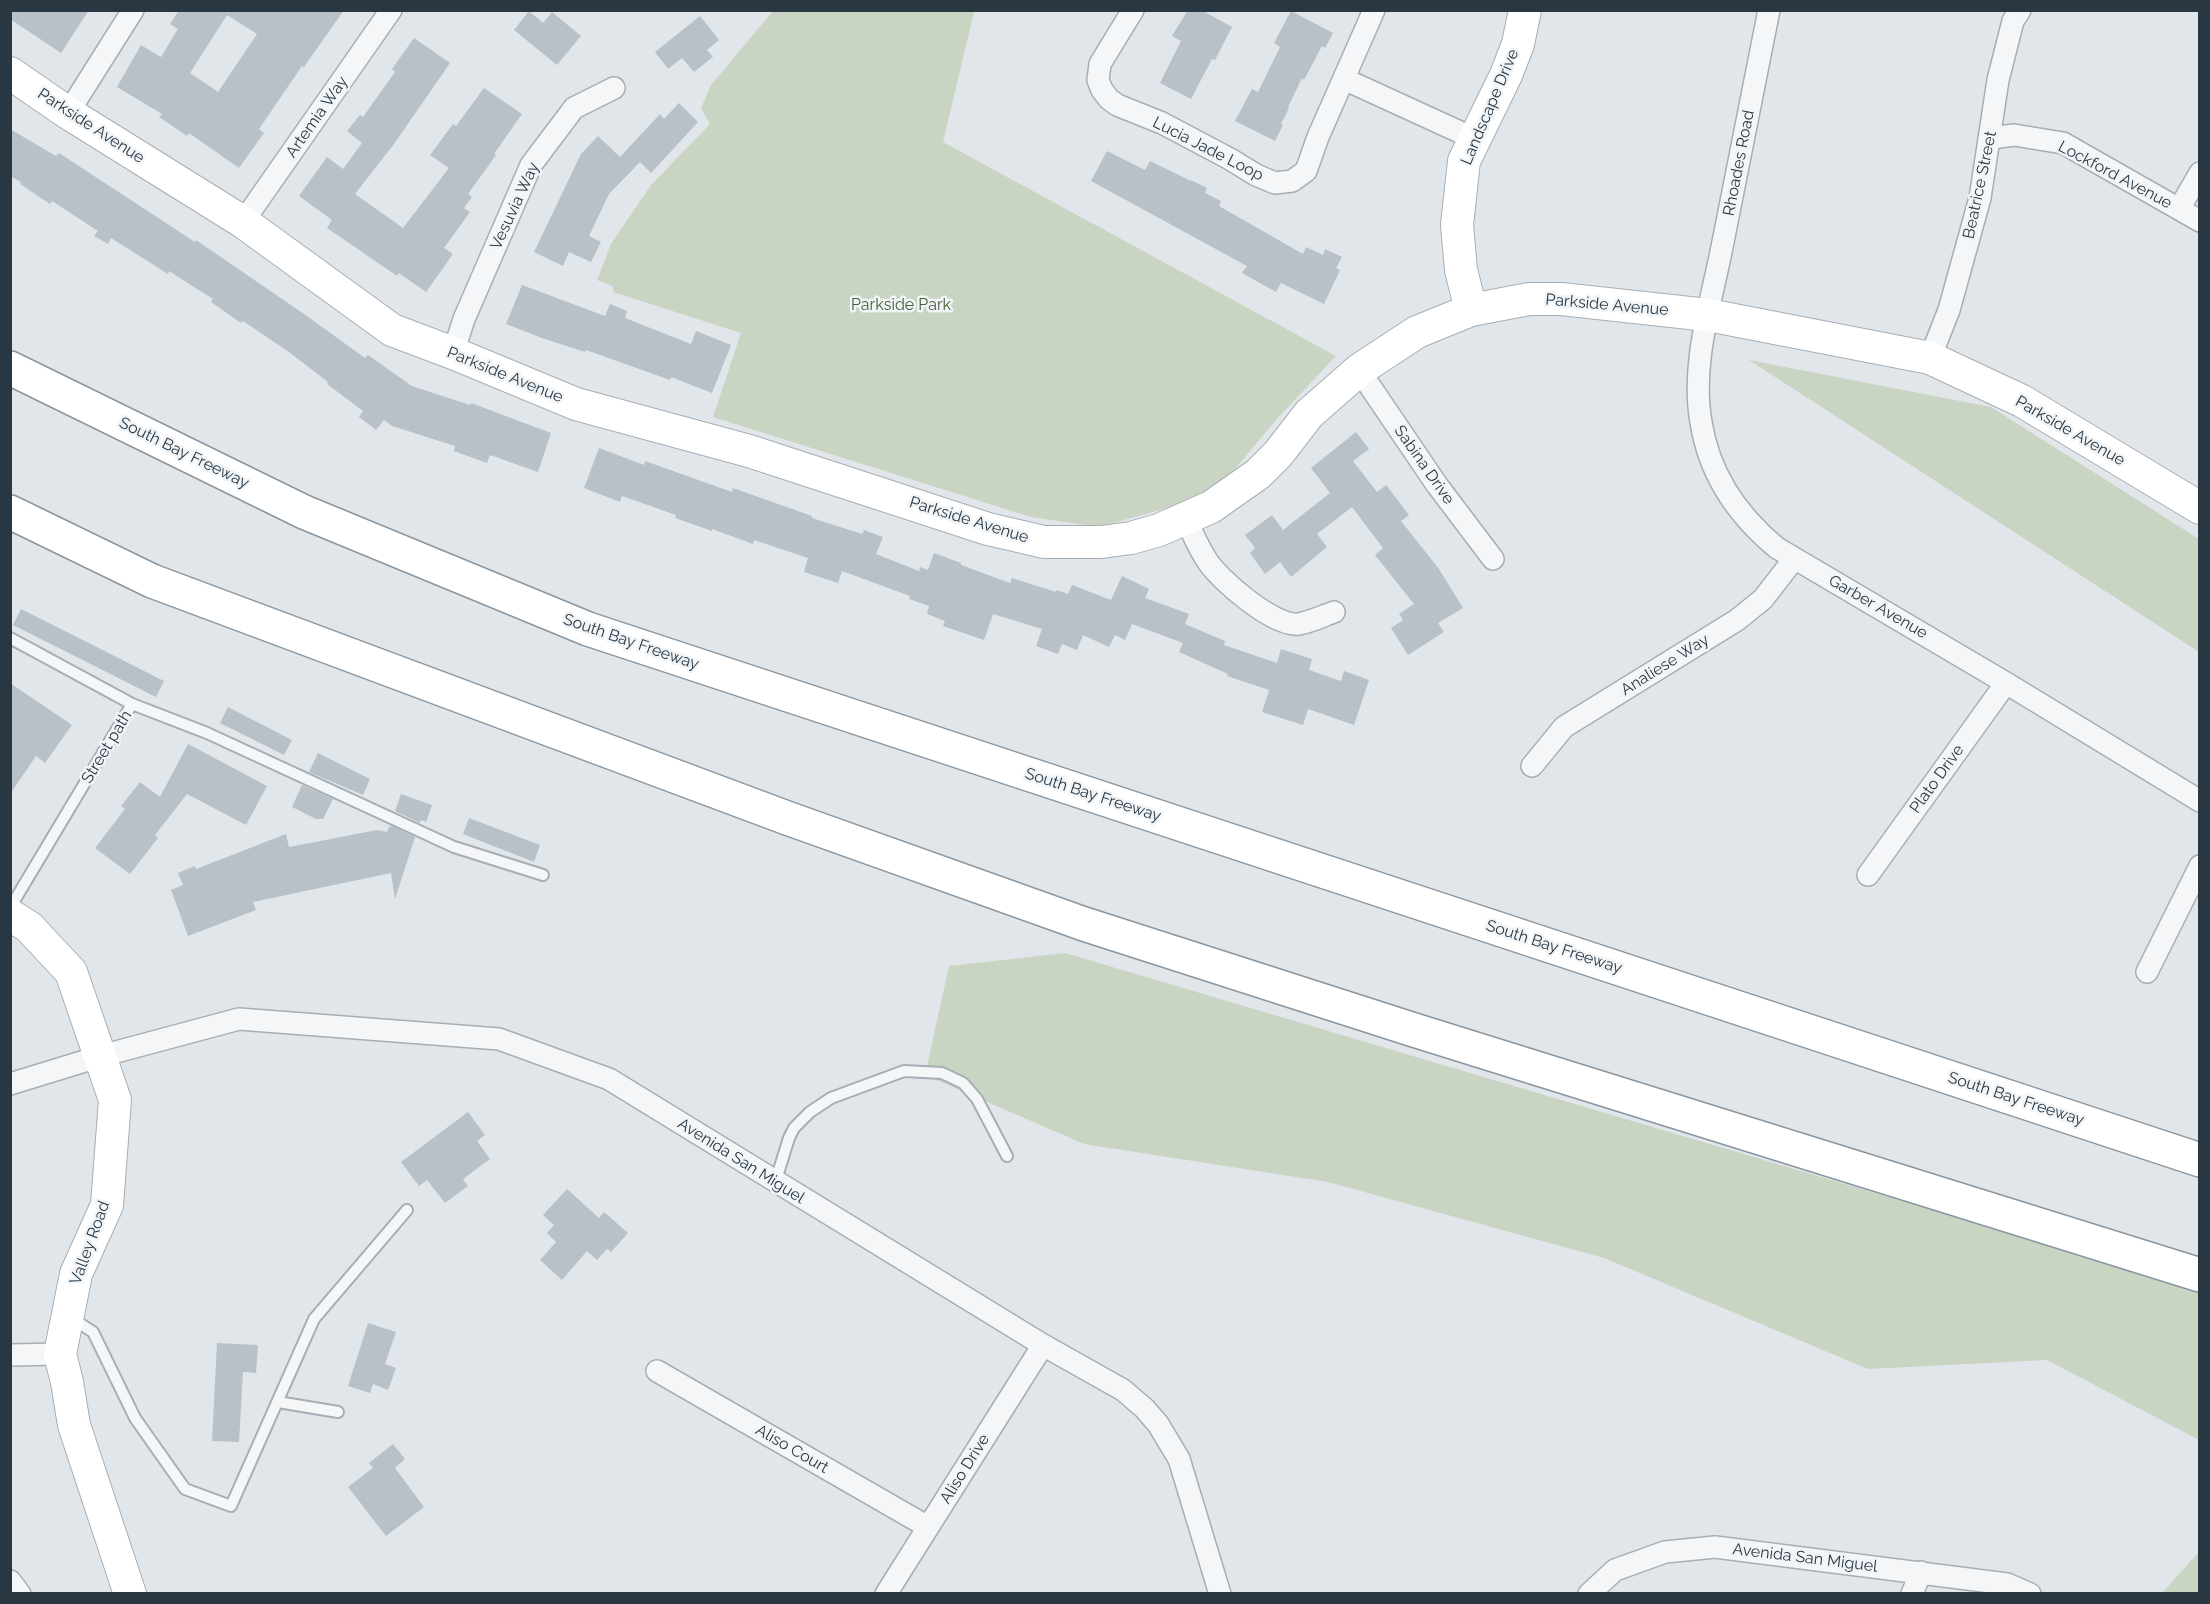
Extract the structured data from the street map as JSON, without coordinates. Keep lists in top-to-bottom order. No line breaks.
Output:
{"streets":{"highway":["South Bay Freeway"],"main road":["Landscape Drive","Parkside Avenue","Valley Road"],"street":["Artemia Way","Lucia Jade Loop","Rhoades Road","Lockford Avenue","Beatrice Street","Vesuvia Way","Sabina Drive","Garber Avenue","Analiese Way","Plato Drive","Avenida San Miguel","Aliso Court","Aliso Drive"],"lane":["Street path"]},"crossings":[["Landscape Drive","Parkside Avenue"],["Artemia Way","Parkside Avenue"],["Parkside Avenue","Rhoades Road"],["Parkside Avenue","Beatrice Street"],["Parkside Avenue","Vesuvia Way"],["Parkside Avenue","Sabina Drive"],["Parkside Avenue","Garber Avenue"],["Rhoades Road","Garber Avenue"],["Lockford Avenue","Beatrice Street"],["Garber Avenue","Analiese Way"],["Garber Avenue","Plato Drive"],["Avenida San Miguel","Valley Road"],["Avenida San Miguel","Aliso Drive"],["Aliso Court","Aliso Drive"]],"parks":["Parkside Park"]}
